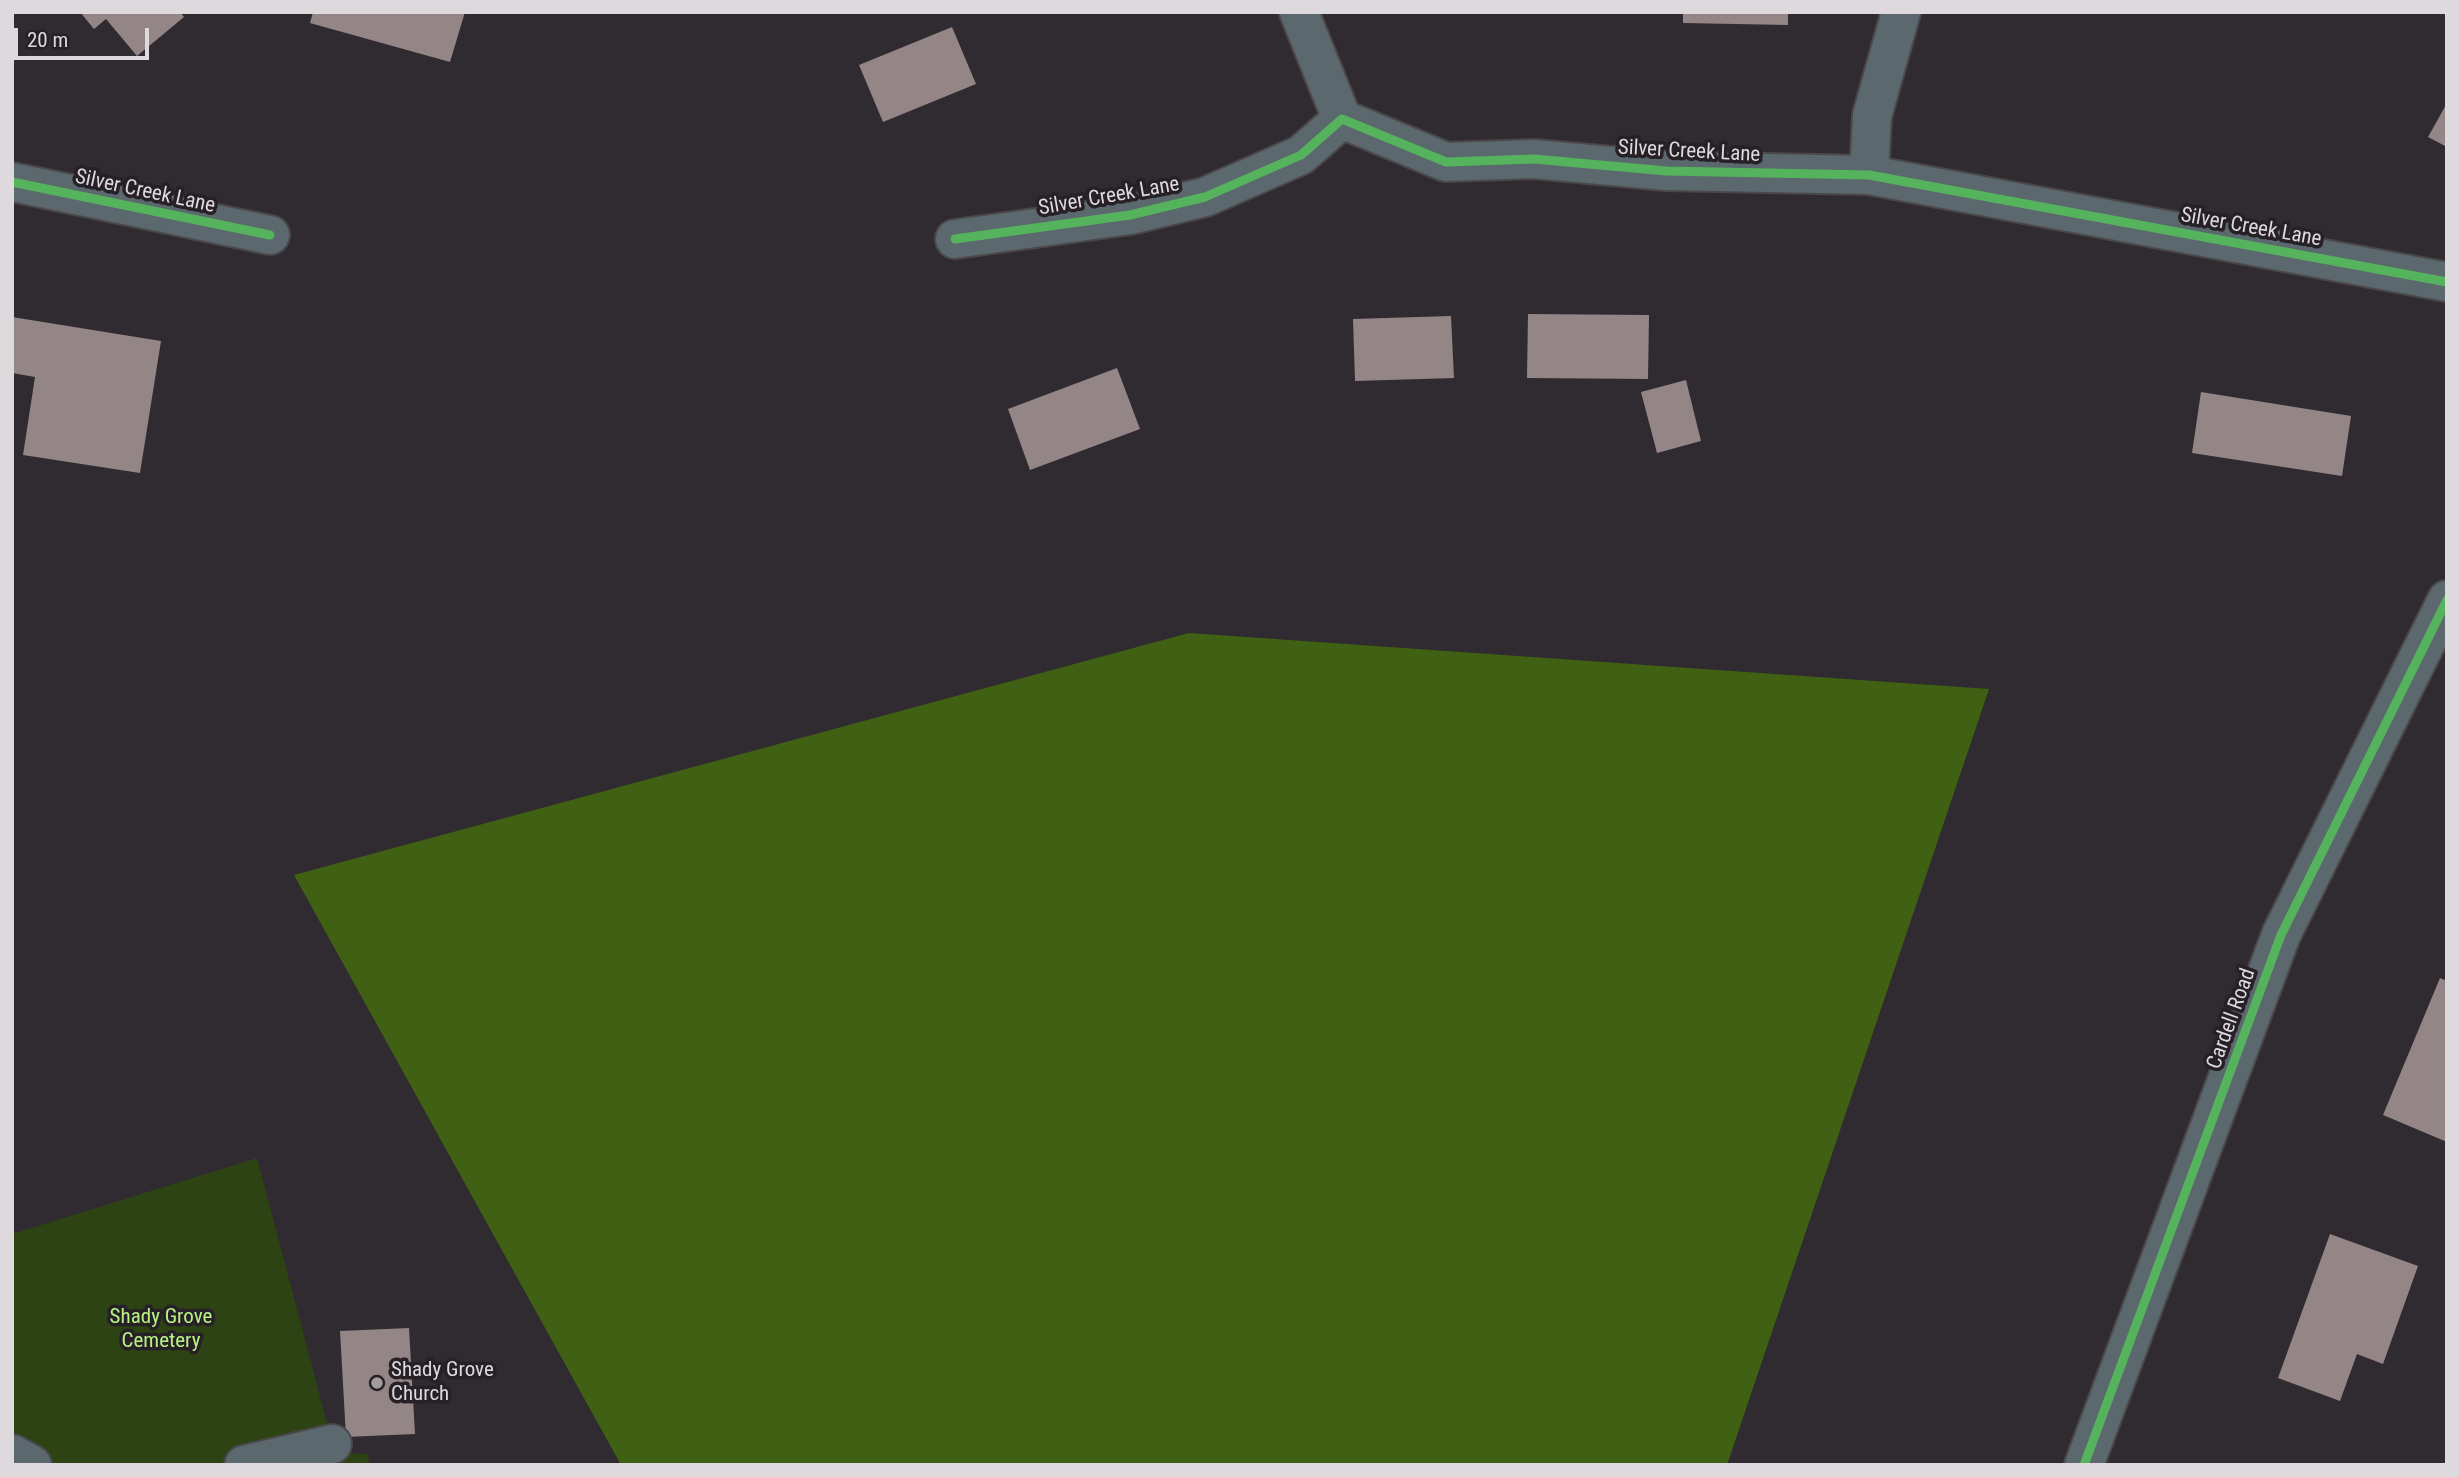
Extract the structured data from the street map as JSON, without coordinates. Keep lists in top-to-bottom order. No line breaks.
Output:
{"streets":{"street":["Silver Creek Lane","Cardell Road"]},"parks":["Shady Grove Cemetery"],"places":["Shady Grove Church"],"scale_bar":"20 m"}
